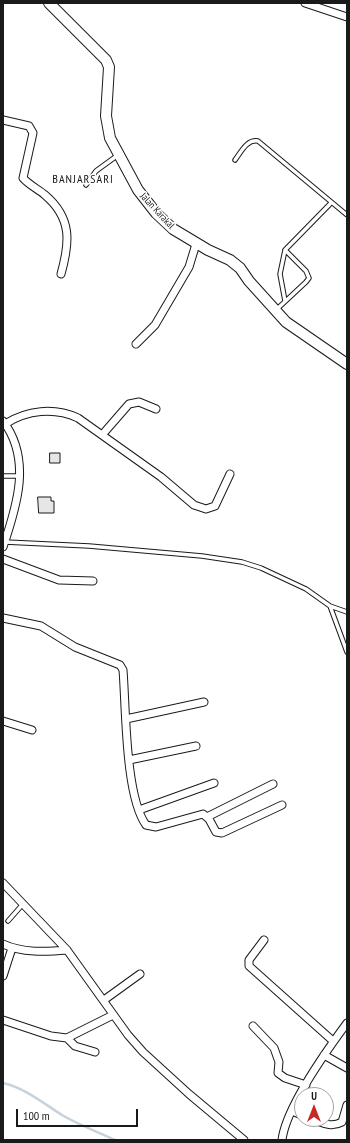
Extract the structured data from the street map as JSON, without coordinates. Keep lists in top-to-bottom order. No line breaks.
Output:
{"streets":{"main road":["Jalan Karakal"]},"districts":["BANJARSARI"],"scale_bar":"100 m","north":"top"}
